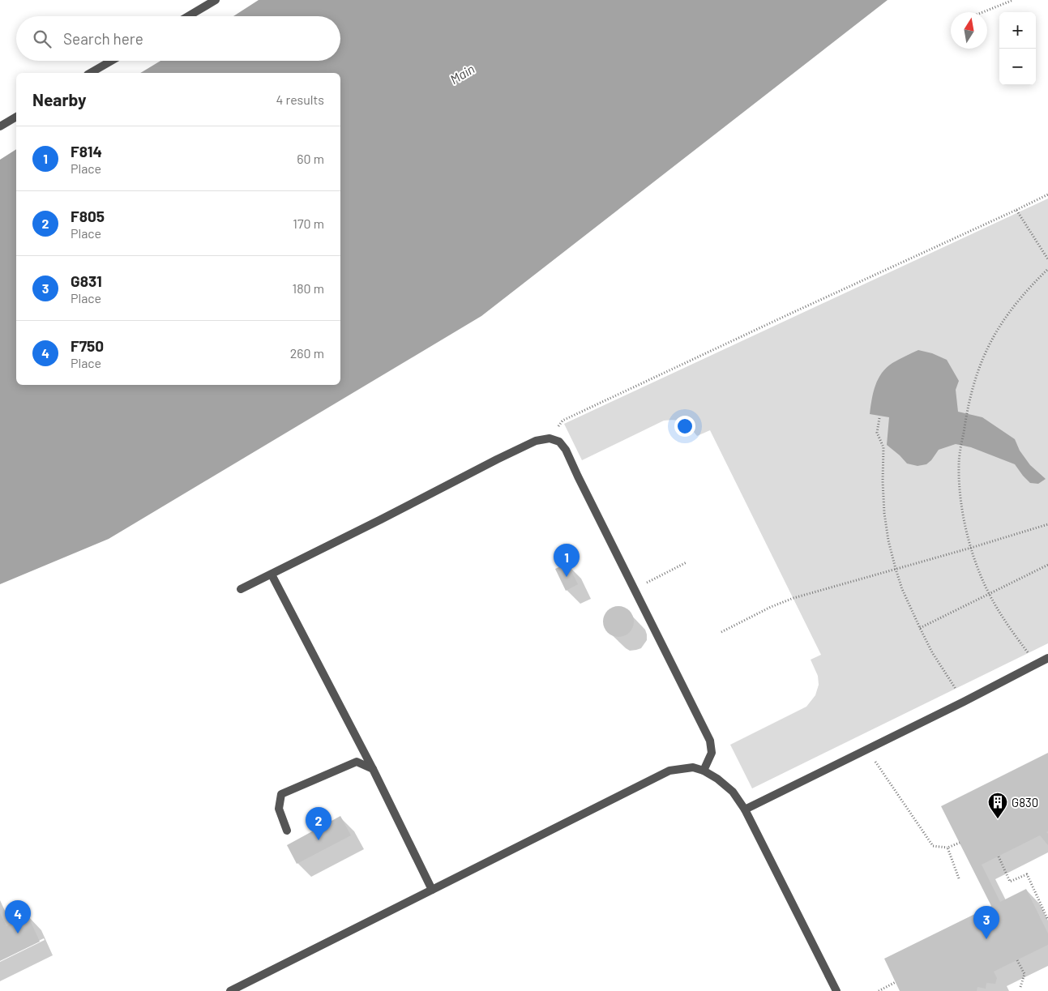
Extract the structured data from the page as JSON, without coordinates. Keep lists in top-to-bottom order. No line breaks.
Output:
{"water":["Main"],"places":{"building":["G830"]},"north":"top","page":{"map_buttons":["+","−"],"search":"Search here","heading":["Nearby","4 results"],"list":[{"mark":"1","name":"F814","note":"Place","value":"60 m"},{"mark":"2","name":"F805","note":"Place","value":"170 m"},{"mark":"3","name":"G831","note":"Place","value":"180 m"},{"mark":"4","name":"F750","note":"Place","value":"260 m"}],"pins":["1","2","4","3"]}}
